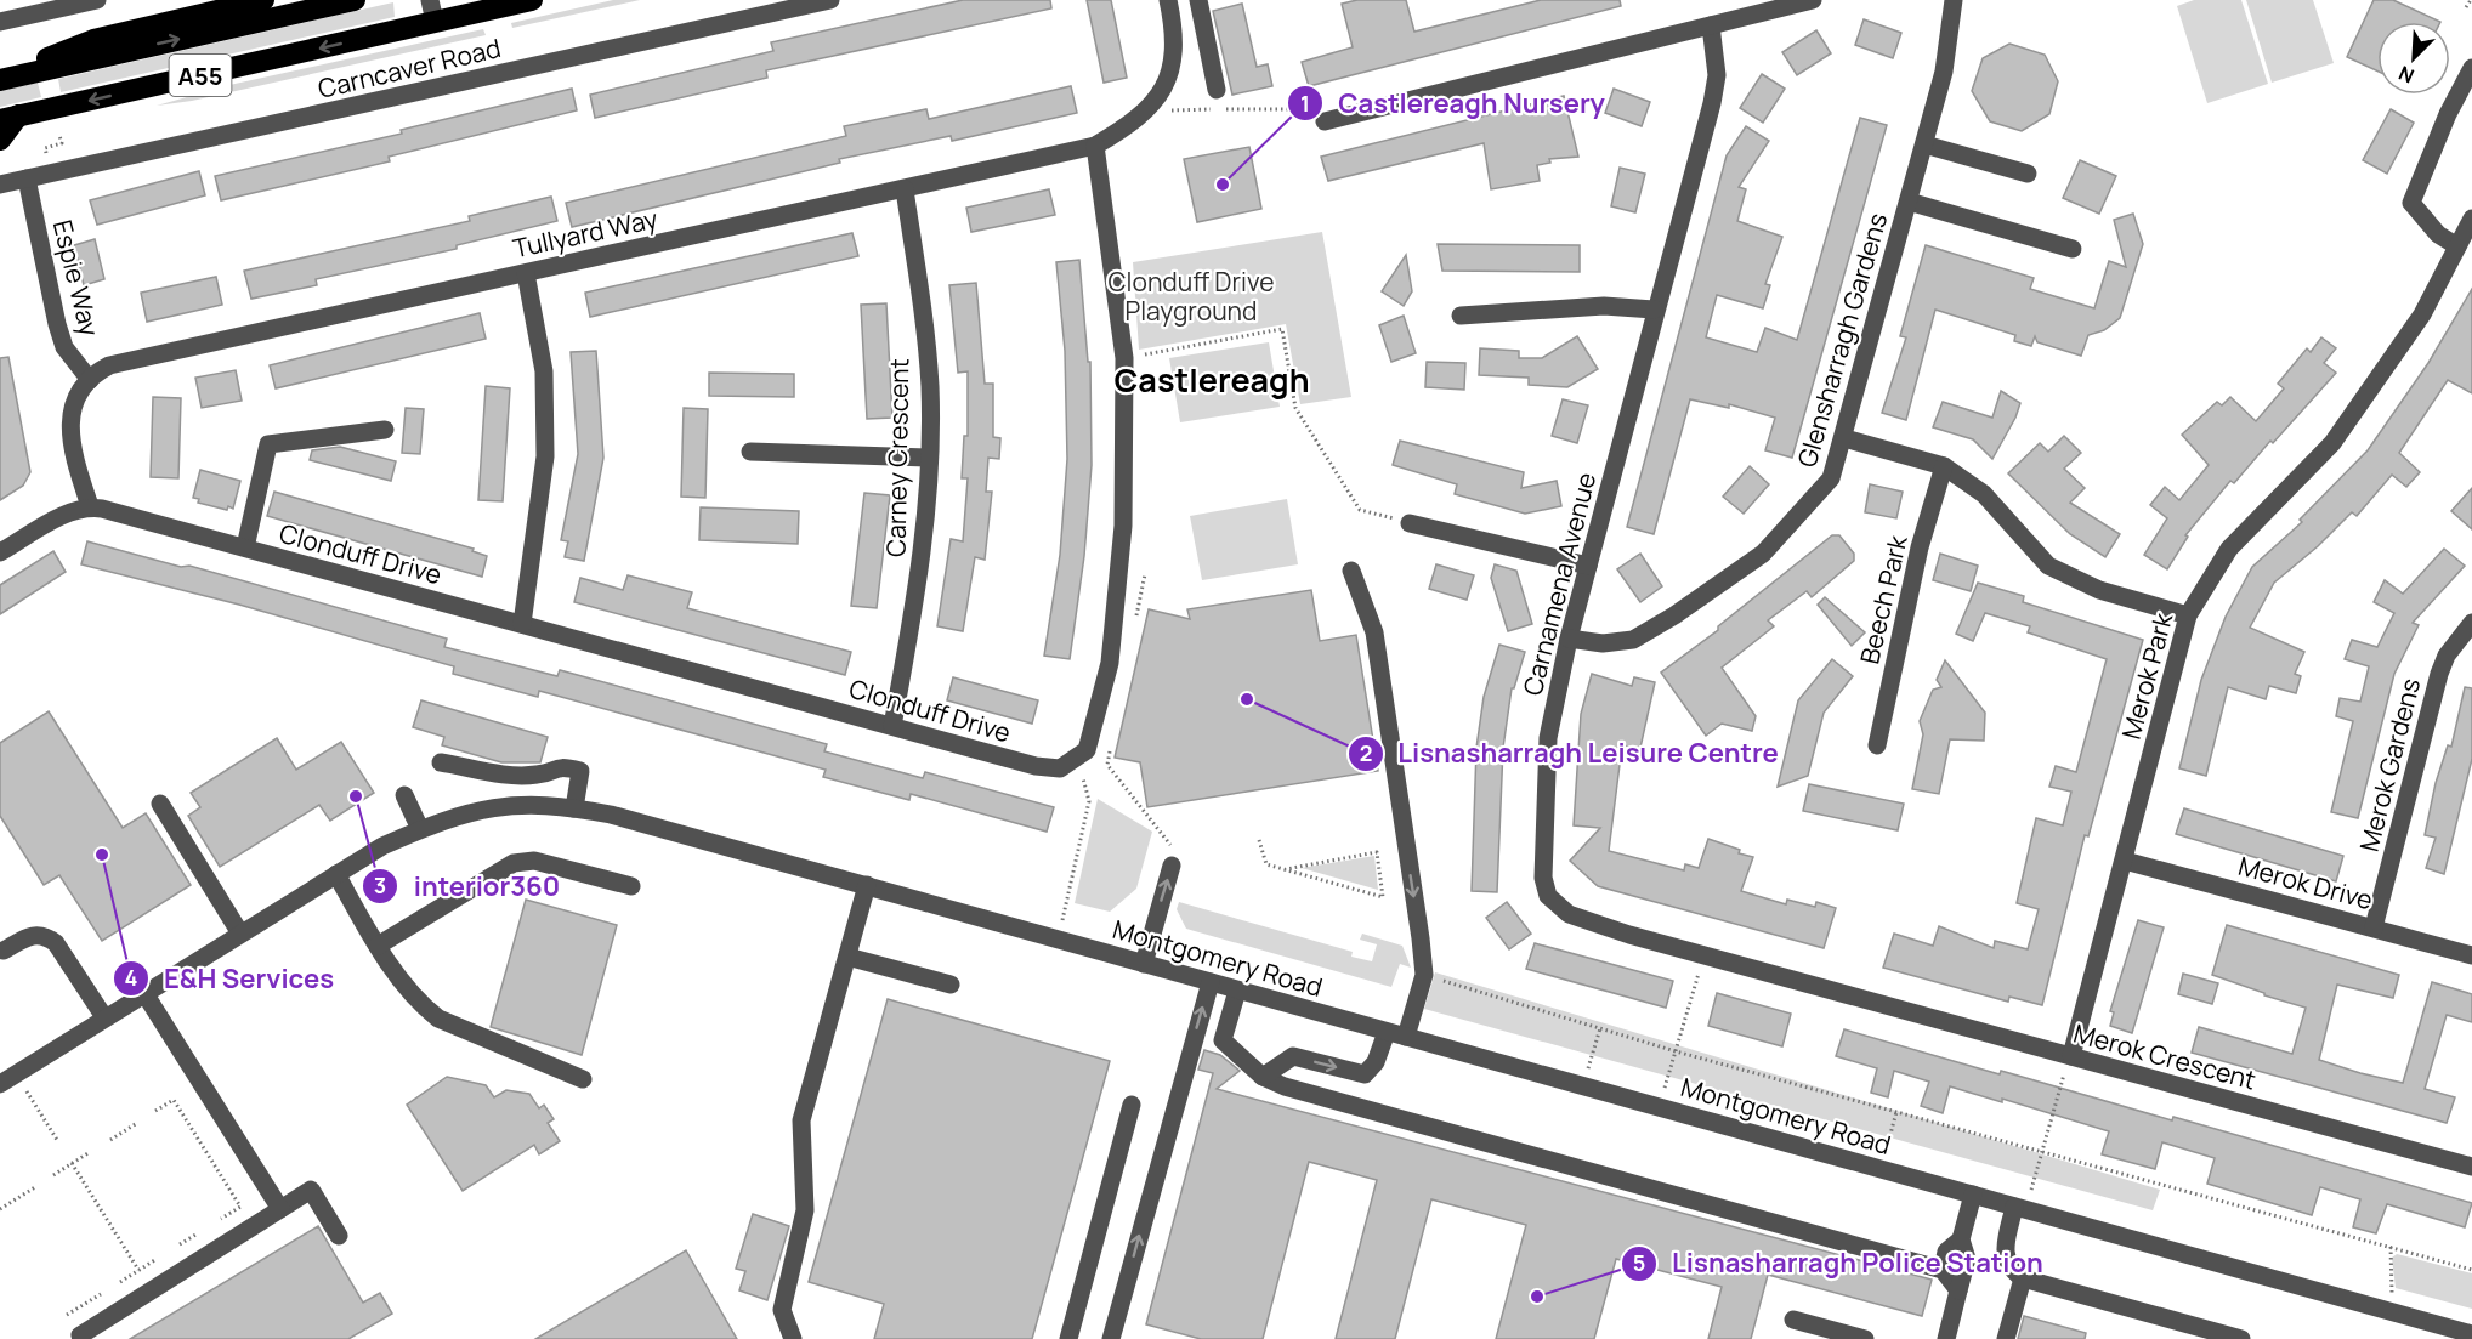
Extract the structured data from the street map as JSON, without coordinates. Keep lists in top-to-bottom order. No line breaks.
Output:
{"streets":{"highway":["A55"],"street":["Carncaver Road","Tullyard Way","Espie Way","Glensharragh Gardens","Carney Crescent","Clonduff Drive","Carnamena Avenue","Beech Park","Merok Park","Merok Gardens","Merok Drive","Montgomery Road","Merok Crescent"]},"crossings":[["Carncaver Road","Espie Way"],["Tullyard Way","Espie Way"],["Tullyard Way","Carney Crescent"],["Glensharragh Gardens","Carnamena Avenue"],["Carney Crescent","Clonduff Drive"],["Carnamena Avenue","Merok Crescent"],["Merok Park","Merok Drive"],["Merok Park","Merok Crescent"],["Merok Gardens","Merok Drive"]],"districts":["Castlereagh"],"parks":["Clonduff Drive Playground"],"places":["Castlereagh Nursery","Lisnasharragh Leisure Centre","interior360","E&H Services","Lisnasharragh Police Station"],"north":"bottom left"}
